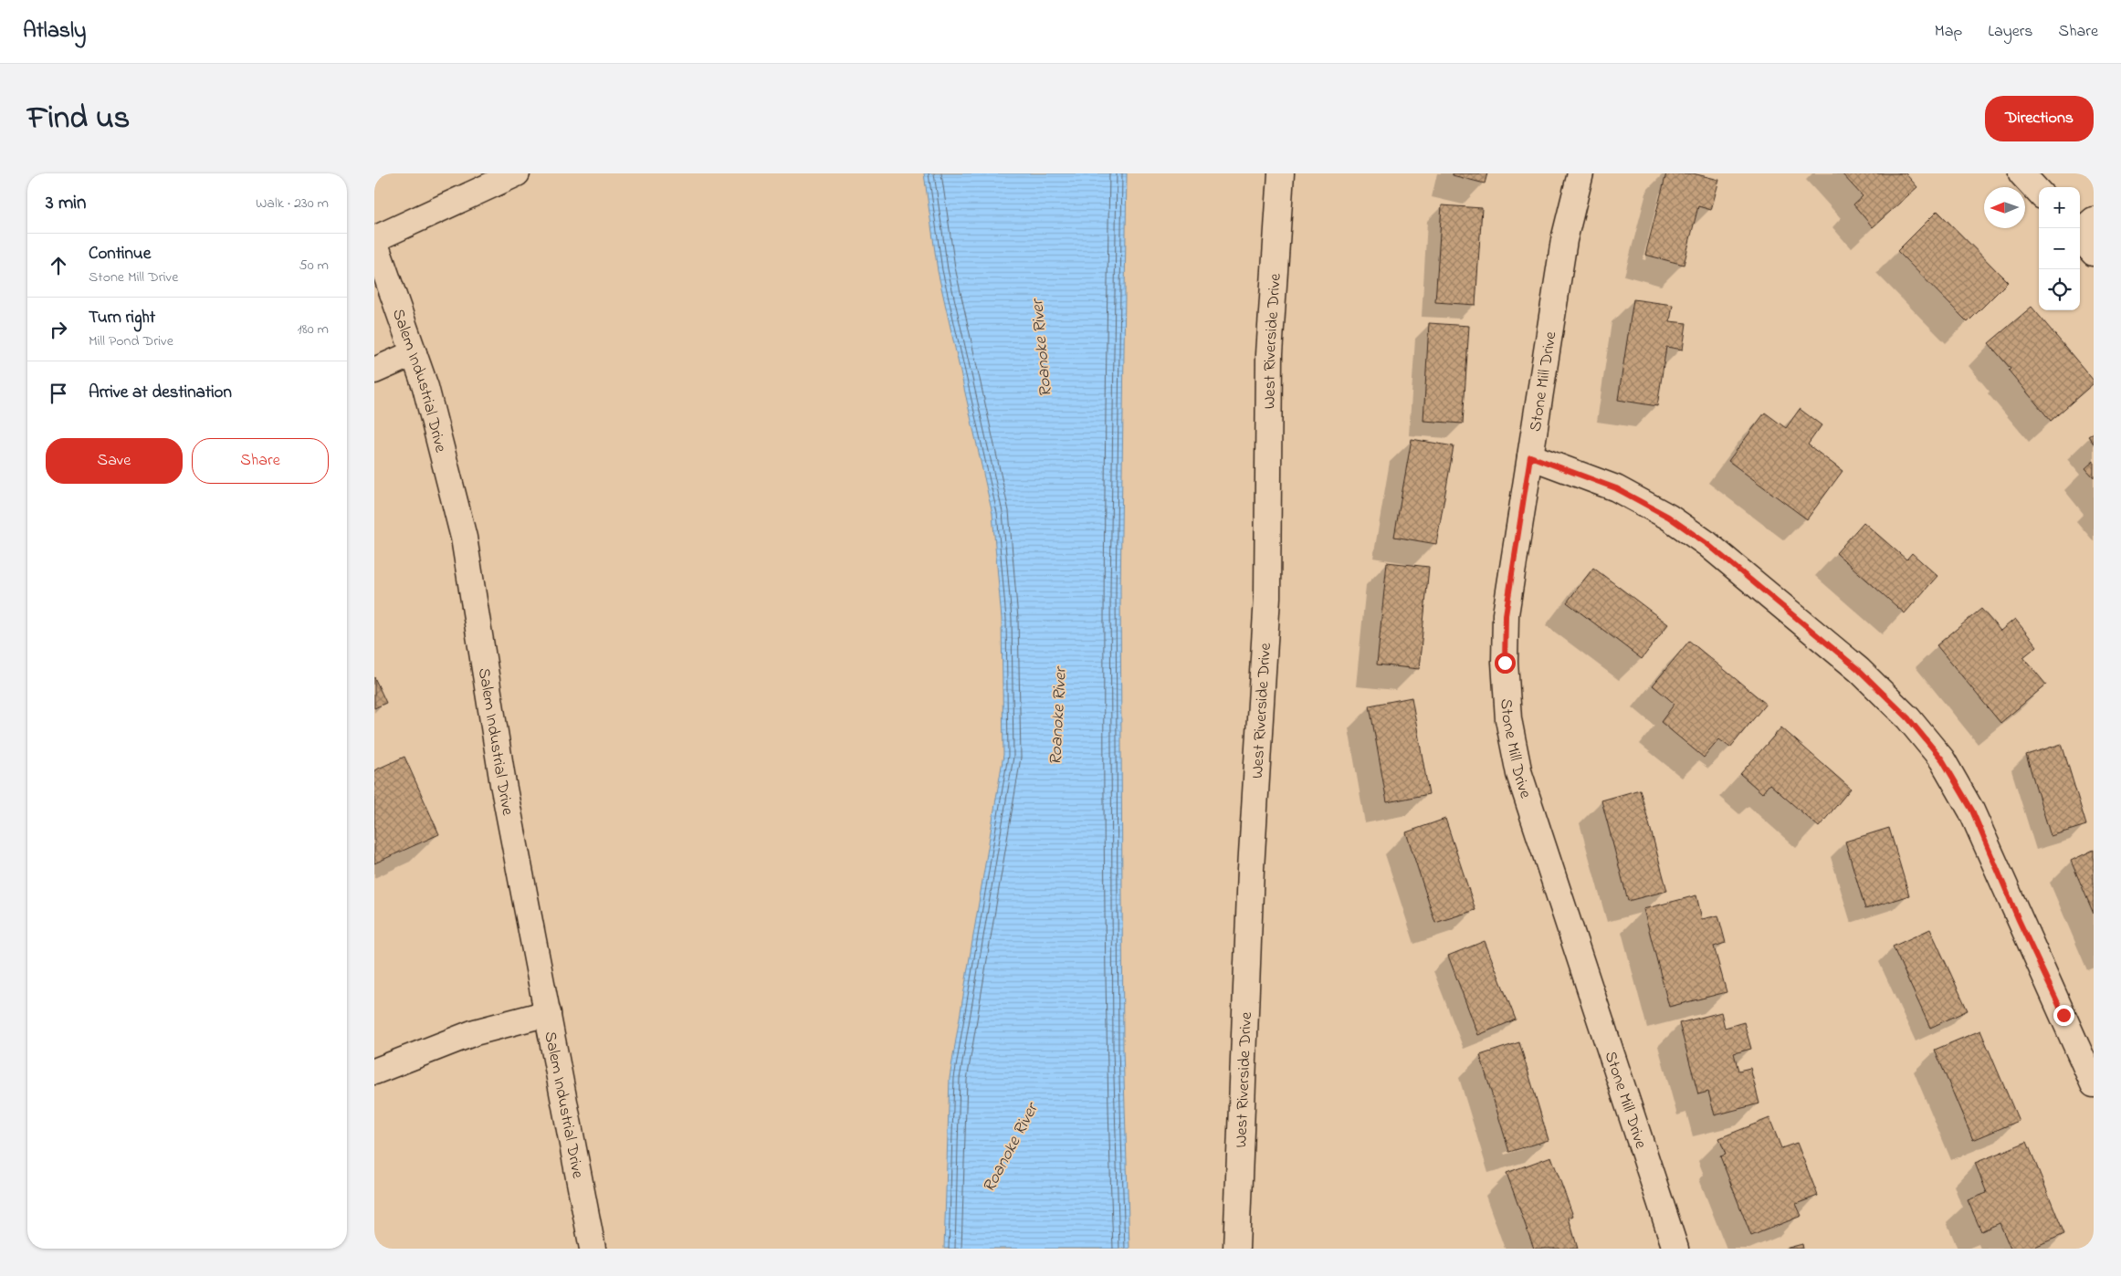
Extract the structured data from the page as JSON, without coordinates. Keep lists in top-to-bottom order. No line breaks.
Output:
{"streets":{"street":["West Riverside Drive","Salem Industrial Drive","Stone Mill Drive"]},"water":["Roanoke River"],"north":"left","page":{"header":"Atlasly","nav":["Map","Layers","Share"],"title":"Find us","buttons":["Directions",["Save","Share"]],"heading":["3 min","Walk · 230 m"],"map_buttons":["+","−"],"list":[["Continue","Stone Mill Drive","50 m"],["Turn right","Mill Pond Drive","180 m"],"Arrive at destination"]}}
